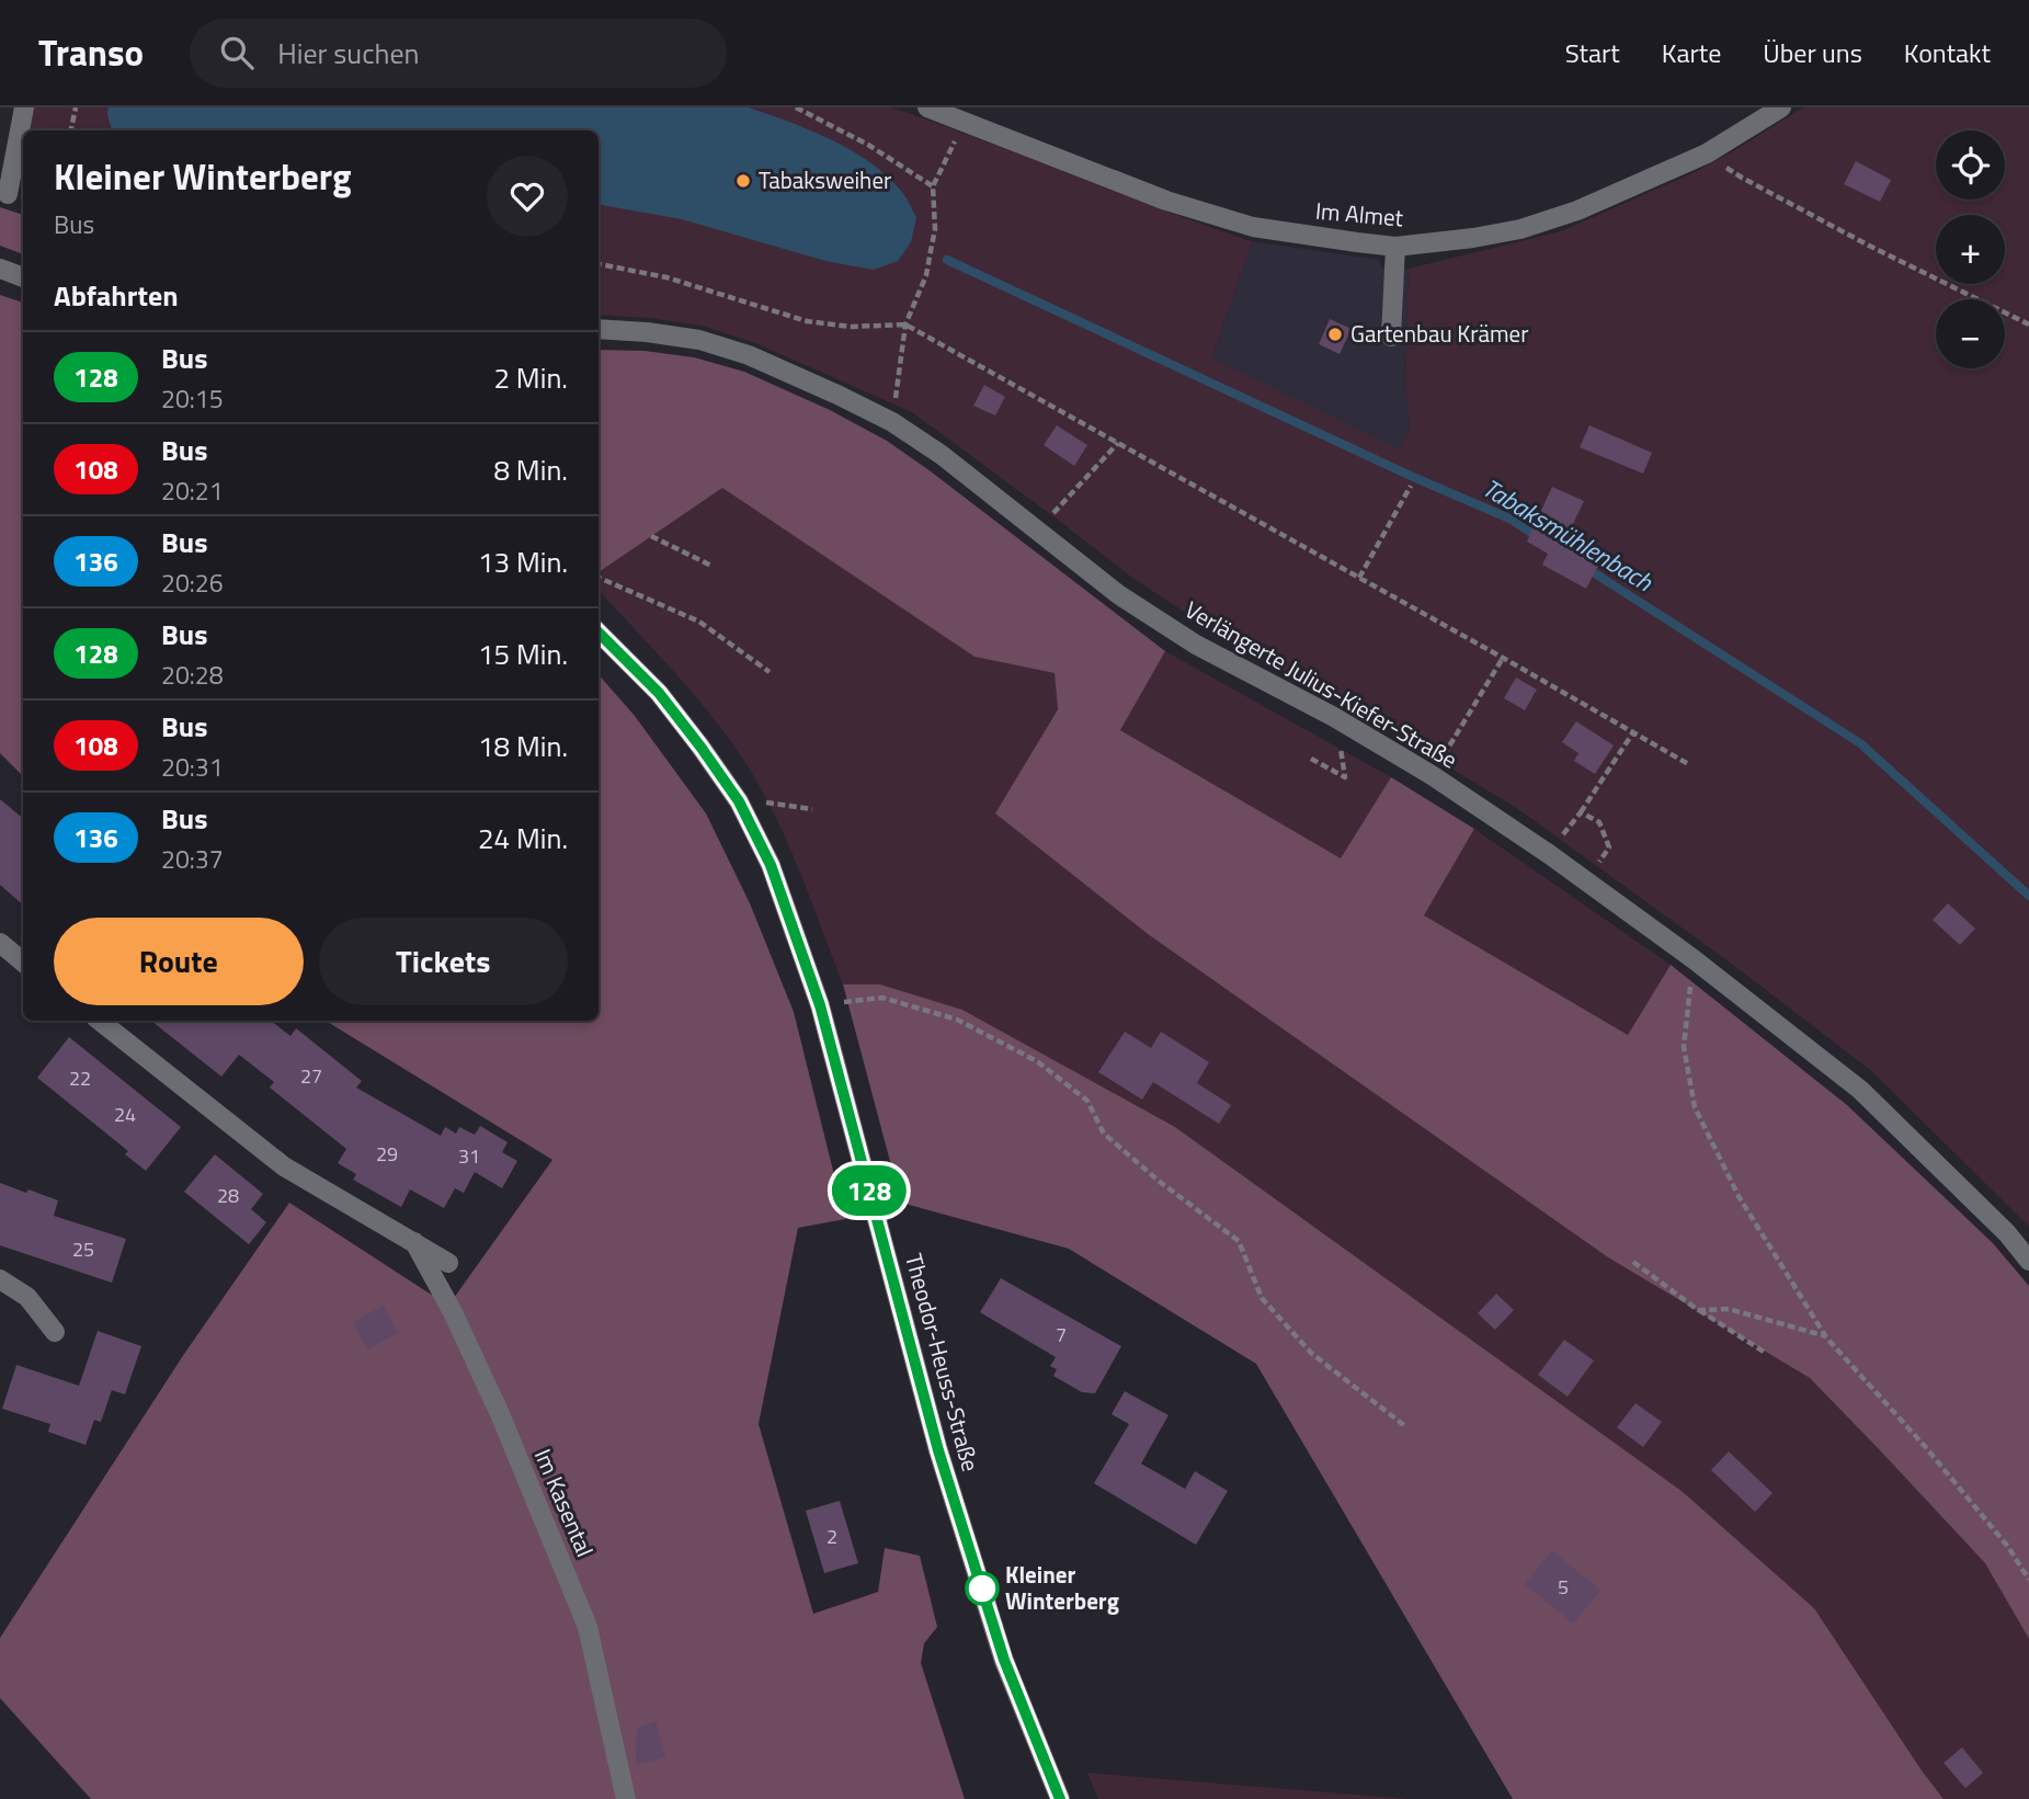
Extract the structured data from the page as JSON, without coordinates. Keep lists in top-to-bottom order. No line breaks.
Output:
{"streets":{"street":["Im Almet","Verlängerte Julius-Kiefer-Straße","Theodor-Heuss-Straße","Im Kasental"]},"water":["Tabaksmühlenbach"],"places":["Tabaksweiher","Gartenbau Krämer","Kleiner Winterberg"],"lines":["bus line 128"],"house_numbers":["27","22","24","29","31","28","25","7","2","5"],"page":{"header":"Transo","search":"Hier suchen","nav":["Start","Karte","Über uns","Kontakt"],"on_map":"128","map_buttons":["+","−"],"heading":[["Kleiner Winterberg","Bus"],"Abfahrten"],"list":[{"mark":"128","name":"Bus","note":"20:15","value":"2 Min."},{"mark":"108","name":"Bus","note":"20:21","value":"8 Min."},{"mark":"136","name":"Bus","note":"20:26","value":"13 Min."},{"mark":"128","name":"Bus","note":"20:28","value":"15 Min."},{"mark":"108","name":"Bus","note":"20:31","value":"18 Min."},{"mark":"136","name":"Bus","note":"20:37","value":"24 Min."}],"buttons":["Route","Tickets"]}}
